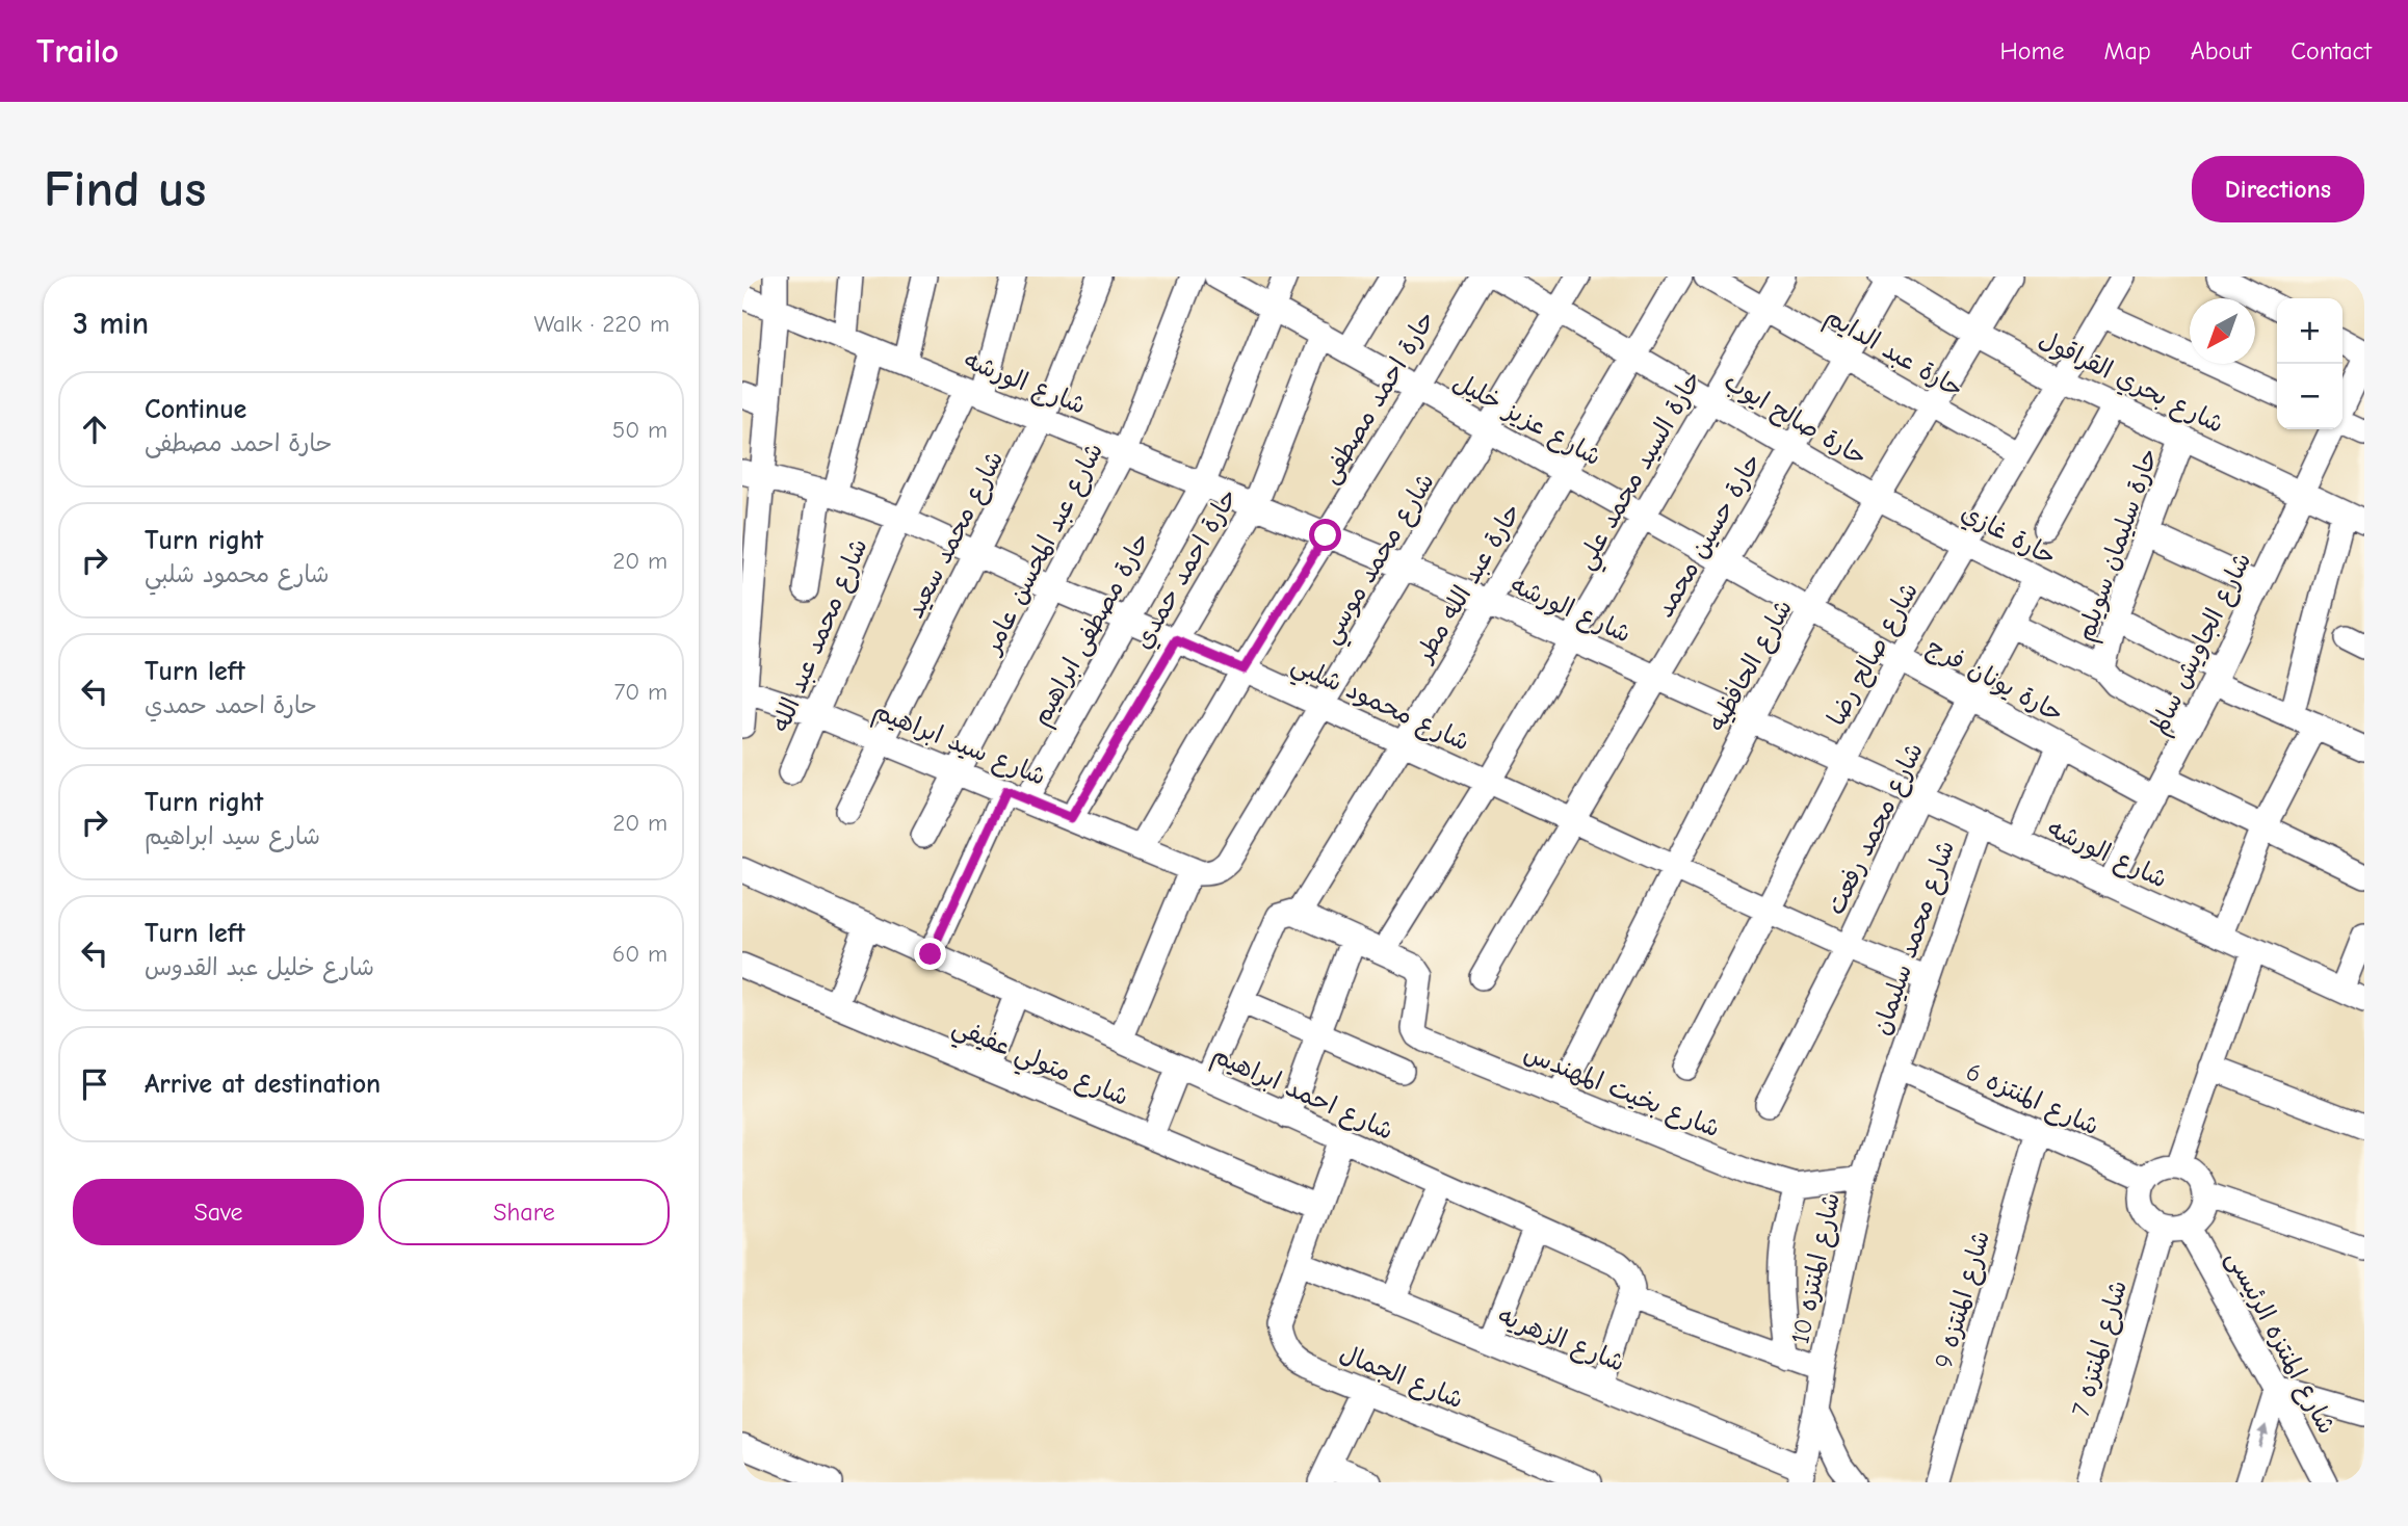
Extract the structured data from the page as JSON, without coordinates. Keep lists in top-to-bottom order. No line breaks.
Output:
{"streets":{"street":["حارة عبد الدايم","شارع بحري القراقول","شارع الورشه","حارة احمد مصطفى","شارع عزيز خليل","حارة صالح ايوب","حارة السيد محمد علي","شارع محمد سعيد","حارة غازي","حارة حسين محمد","حارة سليمان سويلم","شارع عبد المحسن عامر","شارع محمد موسي","حارة احمد حمدي","حارة عبد الله مطر","حارة مصطفى ابراهيم","شارع محمد عبد الله","شارع الجاويش سالم","شارع صالح رضا","شارع الحافظيه","حارة يونان فرج","شارع محمود شلبي","شارع سيد ابراهيم","شارع محمد رفعت","شارع محمد سليمان","شارع متولي عفيفي","شارع بخيت المهندس","شارع احمد ابراهيم","شارع المنتزه 6","شارع المنتزه 10","شارع المنتزه 9","شارع الزهريه","شارع المنتزه الرئيسى","شارع المنتزه 7","شارع الجمال"]},"crossings":[["حارة عبد الدايم","حارة السيد محمد علي"],["حارة عبد الدايم","حارة حسين محمد"],["حارة عبد الدايم","شارع صالح رضا"],["حارة عبد الدايم","شارع الحافظيه"],["شارع بحري القراقول","حارة حسين محمد"],["شارع بحري القراقول","حارة سليمان سويلم"],["شارع بحري القراقول","شارع الجاويش سالم"],["شارع بحري القراقول","شارع صالح رضا"],["شارع بحري القراقول","شارع الحافظيه"],["شارع الورشه","حارة احمد مصطفى"],["شارع الورشه","حارة السيد محمد علي"],["شارع الورشه","شارع محمد سعيد"],["شارع الورشه","حارة حسين محمد"],["شارع الورشه","شارع عبد المحسن عامر"],["شارع الورشه","شارع محمد موسي"],["شارع الورشه","حارة احمد حمدي"],["شارع الورشه","حارة عبد الله مطر"],["شارع الورشه","حارة مصطفى ابراهيم"],["شارع الورشه","شارع محمد عبد الله"],["شارع الورشه","شارع الجاويش سالم"],["شارع الورشه","شارع صالح رضا"],["شارع الورشه","شارع الحافظيه"],["شارع الورشه","شارع محمد رفعت"],["شارع الورشه","شارع محمد سليمان"],["حارة احمد مصطفى","شارع عزيز خليل"],["حارة احمد مصطفى","شارع محمود شلبي"],["حارة احمد مصطفى","شارع سيد ابراهيم"],["شارع عزيز خليل","حارة السيد محمد علي"],["شارع عزيز خليل","حارة حسين محمد"],["شارع عزيز خليل","شارع محمد موسي"],["شارع عزيز خليل","حارة احمد حمدي"],["شارع عزيز خليل","حارة عبد الله مطر"],["شارع عزيز خليل","حارة مصطفى ابراهيم"],["شارع عزيز خليل","شارع الحافظيه"],["شارع عزيز خليل","حارة يونان فرج"],["حارة صالح ايوب","حارة السيد محمد علي"],["حارة صالح ايوب","حارة غازي"],["حارة صالح ايوب","حارة حسين محمد"],["حارة صالح ايوب","شارع محمد موسي"],["حارة صالح ايوب","حارة عبد الله مطر"],["حارة صالح ايوب","شارع الحافظيه"],["حارة السيد محمد علي","شارع محمود شلبي"],["حارة السيد محمد علي","شارع بخيت المهندس"],["شارع محمد سعيد","شارع محمود شلبي"],["شارع محمد سعيد","شارع سيد ابراهيم"],["حارة غازي","حارة سليمان سويلم"],["حارة غازي","شارع الجاويش سالم"],["حارة غازي","شارع صالح رضا"],["حارة غازي","شارع الحافظيه"],["حارة غازي","شارع محمد رفعت"],["حارة حسين محمد","شارع محمود شلبي"],["شارع عبد المحسن عامر","شارع محمود شلبي"],["شارع عبد المحسن عامر","شارع سيد ابراهيم"],["شارع محمد موسي","شارع محمود شلبي"],["شارع محمد موسي","شارع سيد ابراهيم"],["حارة احمد حمدي","شارع محمود شلبي"],["حارة احمد حمدي","شارع سيد ابراهيم"],["حارة عبد الله مطر","شارع محمود شلبي"],["حارة مصطفى ابراهيم","شارع محمود شلبي"],["حارة مصطفى ابراهيم","شارع سيد ابراهيم"],["حارة مصطفى ابراهيم","شارع احمد ابراهيم"],["شارع محمد عبد الله","شارع محمود شلبي"],["شارع محمد عبد الله","شارع سيد ابراهيم"],["شارع الجاويش سالم","حارة يونان فرج"],["شارع صالح رضا","حارة يونان فرج"],["شارع صالح رضا","شارع محمود شلبي"],["شارع الحافظيه","حارة يونان فرج"],["شارع الحافظيه","شارع محمود شلبي"],["شارع الحافظيه","شارع بخيت المهندس"],["حارة يونان فرج","شارع محمد رفعت"],["شارع محمود شلبي","شارع محمد رفعت"],["شارع محمود شلبي","شارع محمد سليمان"],["شارع محمد سليمان","شارع المنتزه 6"],["شارع محمد سليمان","شارع المنتزه 10"],["شارع متولي عفيفي","شارع الجمال"],["شارع بخيت المهندس","شارع المنتزه 10"],["شارع احمد ابراهيم","شارع الجمال"],["شارع المنتزه 6","شارع المنتزه 10"],["شارع المنتزه 6","شارع المنتزه 9"],["شارع المنتزه 6","شارع المنتزه الرئيسى"],["شارع المنتزه 6","شارع المنتزه 7"],["شارع المنتزه 10","شارع الزهريه"],["شارع الزهريه","شارع الجمال"],["شارع المنتزه الرئيسى","شارع المنتزه 7"]],"north":"bottom left","page":{"header":"Trailo","nav":["Home","Map","About","Contact"],"buttons":["Directions",["Save","Share"]],"title":"Find us","heading":["3 min","Walk · 220 m"],"map_buttons":["+","−"],"list":[["Continue","حارة احمد مصطفى","50 m"],["Turn right","شارع محمود شلبي","20 m"],["Turn left","حارة احمد حمدي","70 m"],["Turn right","شارع سيد ابراهيم","20 m"],["Turn left","شارع خليل عبد القدوس","60 m"],"Arrive at destination"]}}
